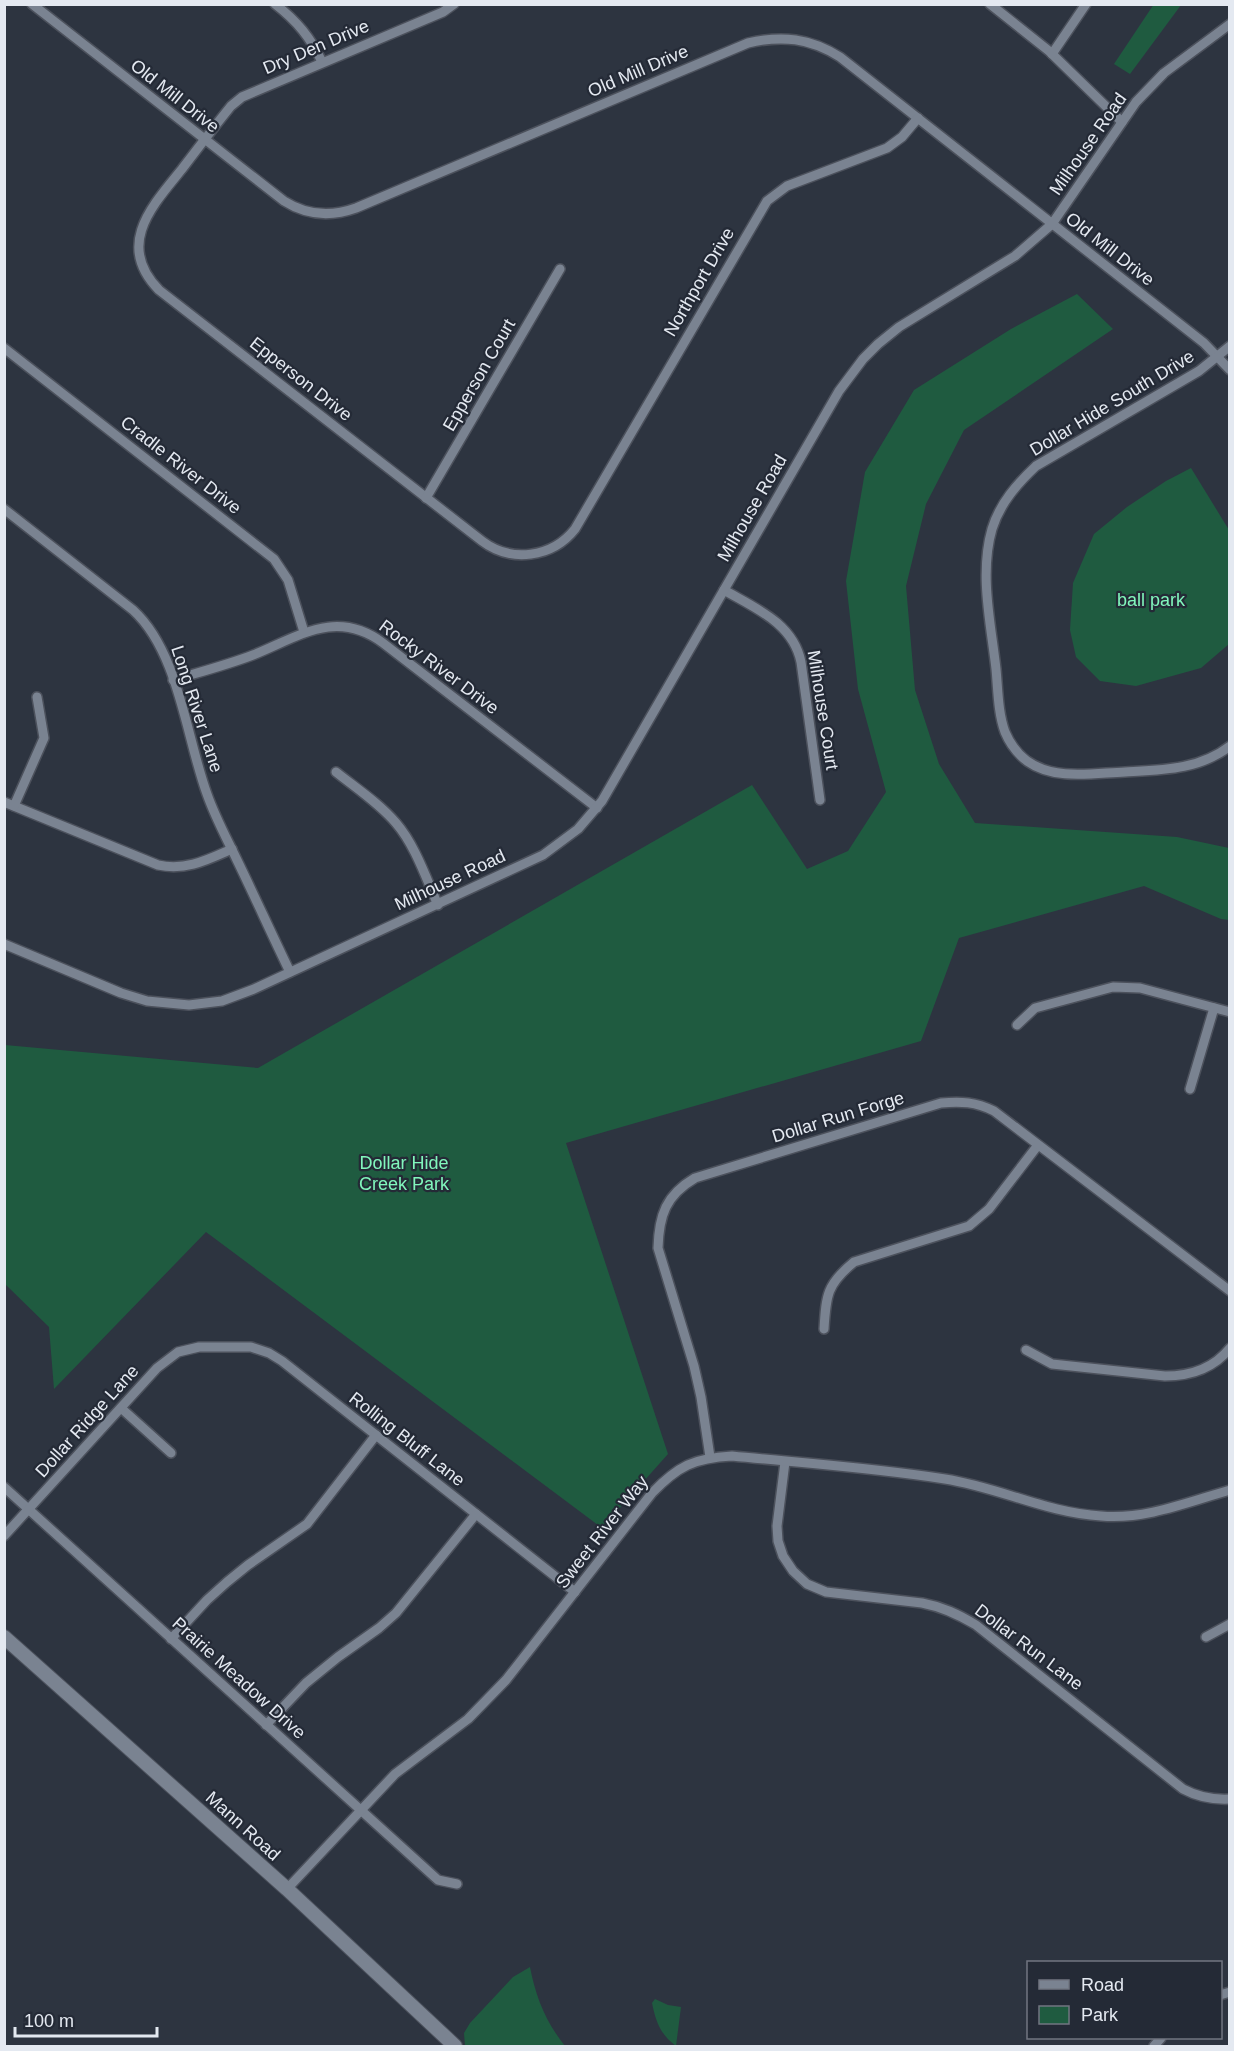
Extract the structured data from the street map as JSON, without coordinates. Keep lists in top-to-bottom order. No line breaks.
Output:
{"streets":{"main road":["Mann Road"],"street":["Dry Den Drive","Old Mill Drive","Milhouse Road","Northport Drive","Epperson Court","Epperson Drive","Dollar Hide South Drive","Cradle River Drive","Rocky River Drive","Long River Lane","Milhouse Court","Dollar Run Forge","Dollar Ridge Lane","Rolling Bluff Lane","Sweet River Way","Dollar Run Lane","Prairie Meadow Drive"]},"crossings":[["Dry Den Drive","Old Mill Drive"],["Dry Den Drive","Epperson Drive"],["Old Mill Drive","Milhouse Road"],["Old Mill Drive","Northport Drive"],["Old Mill Drive","Epperson Drive"],["Old Mill Drive","Dollar Hide South Drive"],["Milhouse Road","Rocky River Drive"],["Milhouse Road","Long River Lane"],["Milhouse Road","Milhouse Court"],["Northport Drive","Epperson Drive"],["Epperson Court","Epperson Drive"],["Cradle River Drive","Rocky River Drive"],["Rocky River Drive","Long River Lane"],["Dollar Run Forge","Sweet River Way"],["Dollar Ridge Lane","Rolling Bluff Lane"],["Dollar Ridge Lane","Prairie Meadow Drive"],["Rolling Bluff Lane","Sweet River Way"],["Sweet River Way","Dollar Run Lane"],["Sweet River Way","Prairie Meadow Drive"],["Sweet River Way","Mann Road"]],"parks":["ball park","Dollar Hide Creek Park"],"legend":["Road","Park"],"scale_bar":"100 m"}
